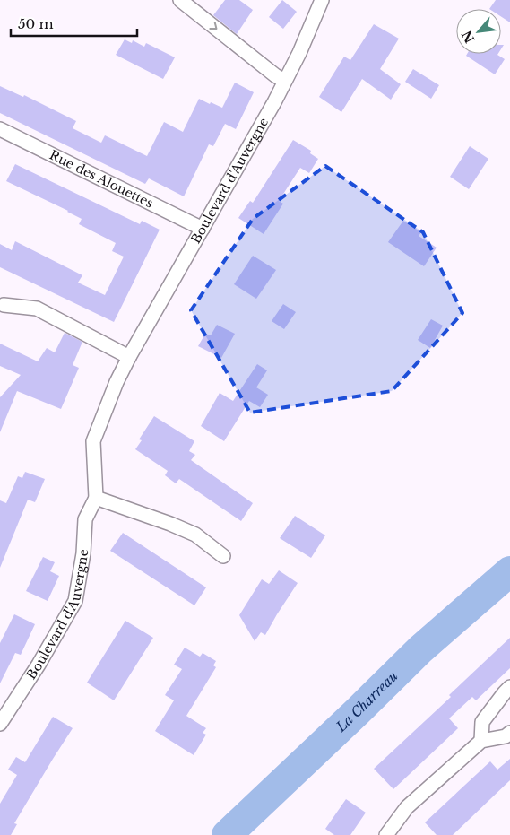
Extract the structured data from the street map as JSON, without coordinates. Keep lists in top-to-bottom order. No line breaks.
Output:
{"streets":{"street":["Rue des Alouettes","Boulevard d'Auvergne"]},"crossings":[["Rue des Alouettes","Boulevard d'Auvergne"]],"water":["La Charreau"],"scale_bar":"50 m","north":"bottom left"}
